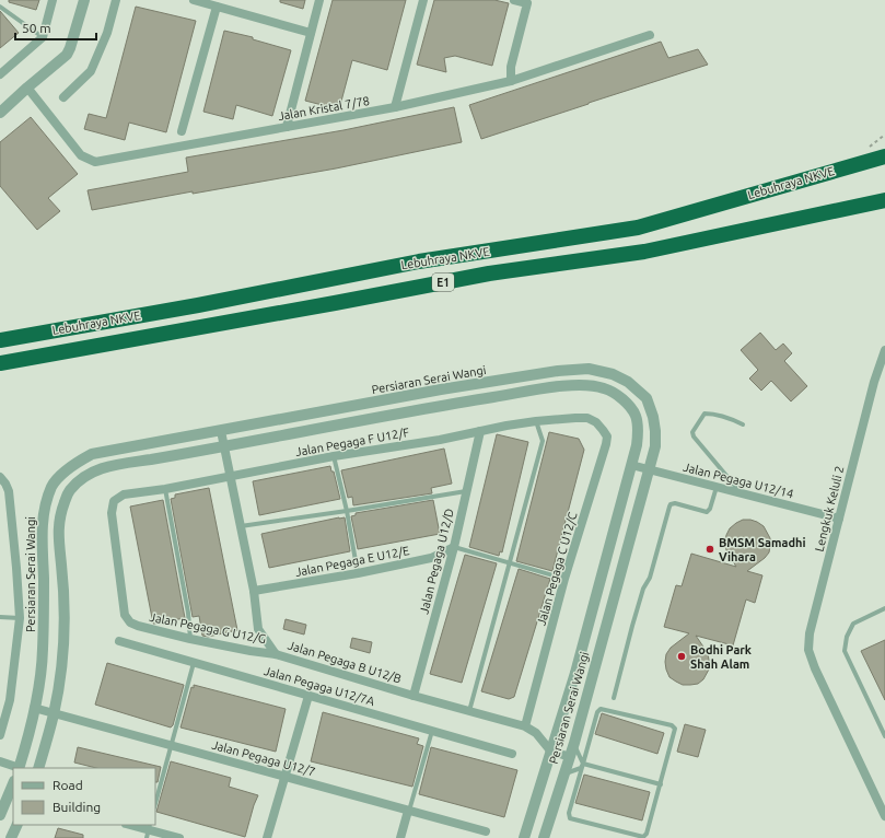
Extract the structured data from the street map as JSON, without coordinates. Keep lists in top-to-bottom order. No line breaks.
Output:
{"streets":{"highway":["Lebuhraya NKVE","E1"],"street":["Jalan Kristal 7/78","Persiaran Serai Wangi","Jalan Pegaga F U12/F","Jalan Pegaga U12/14","Lengkuk Keluli 2","Jalan Pegaga E U12/E","Jalan Pegaga U12/D","Jalan Pegaga C U12/C","Jalan Pegaga G U12/G","Jalan Pegaga B U12/B","Jalan Pegaga U12/7A","Jalan Pegaga U12/7"]},"crossings":[["Persiaran Serai Wangi","Jalan Pegaga U12/14"],["Persiaran Serai Wangi","Jalan Pegaga B U12/B"],["Persiaran Serai Wangi","Jalan Pegaga U12/7"],["Jalan Pegaga F U12/F","Jalan Pegaga U12/D"],["Jalan Pegaga F U12/F","Jalan Pegaga C U12/C"],["Jalan Pegaga F U12/F","Jalan Pegaga G U12/G"],["Jalan Pegaga F U12/F","Jalan Pegaga B U12/B"],["Jalan Pegaga U12/14","Lengkuk Keluli 2"],["Jalan Pegaga E U12/E","Jalan Pegaga U12/D"],["Jalan Pegaga E U12/E","Jalan Pegaga B U12/B"],["Jalan Pegaga U12/D","Jalan Pegaga B U12/B"],["Jalan Pegaga C U12/C","Jalan Pegaga B U12/B"],["Jalan Pegaga G U12/G","Jalan Pegaga B U12/B"]],"places":["BMSM Samadhi Vihara","Bodhi Park Shah Alam"],"legend":["Road","Building"],"scale_bar":"50 m"}
